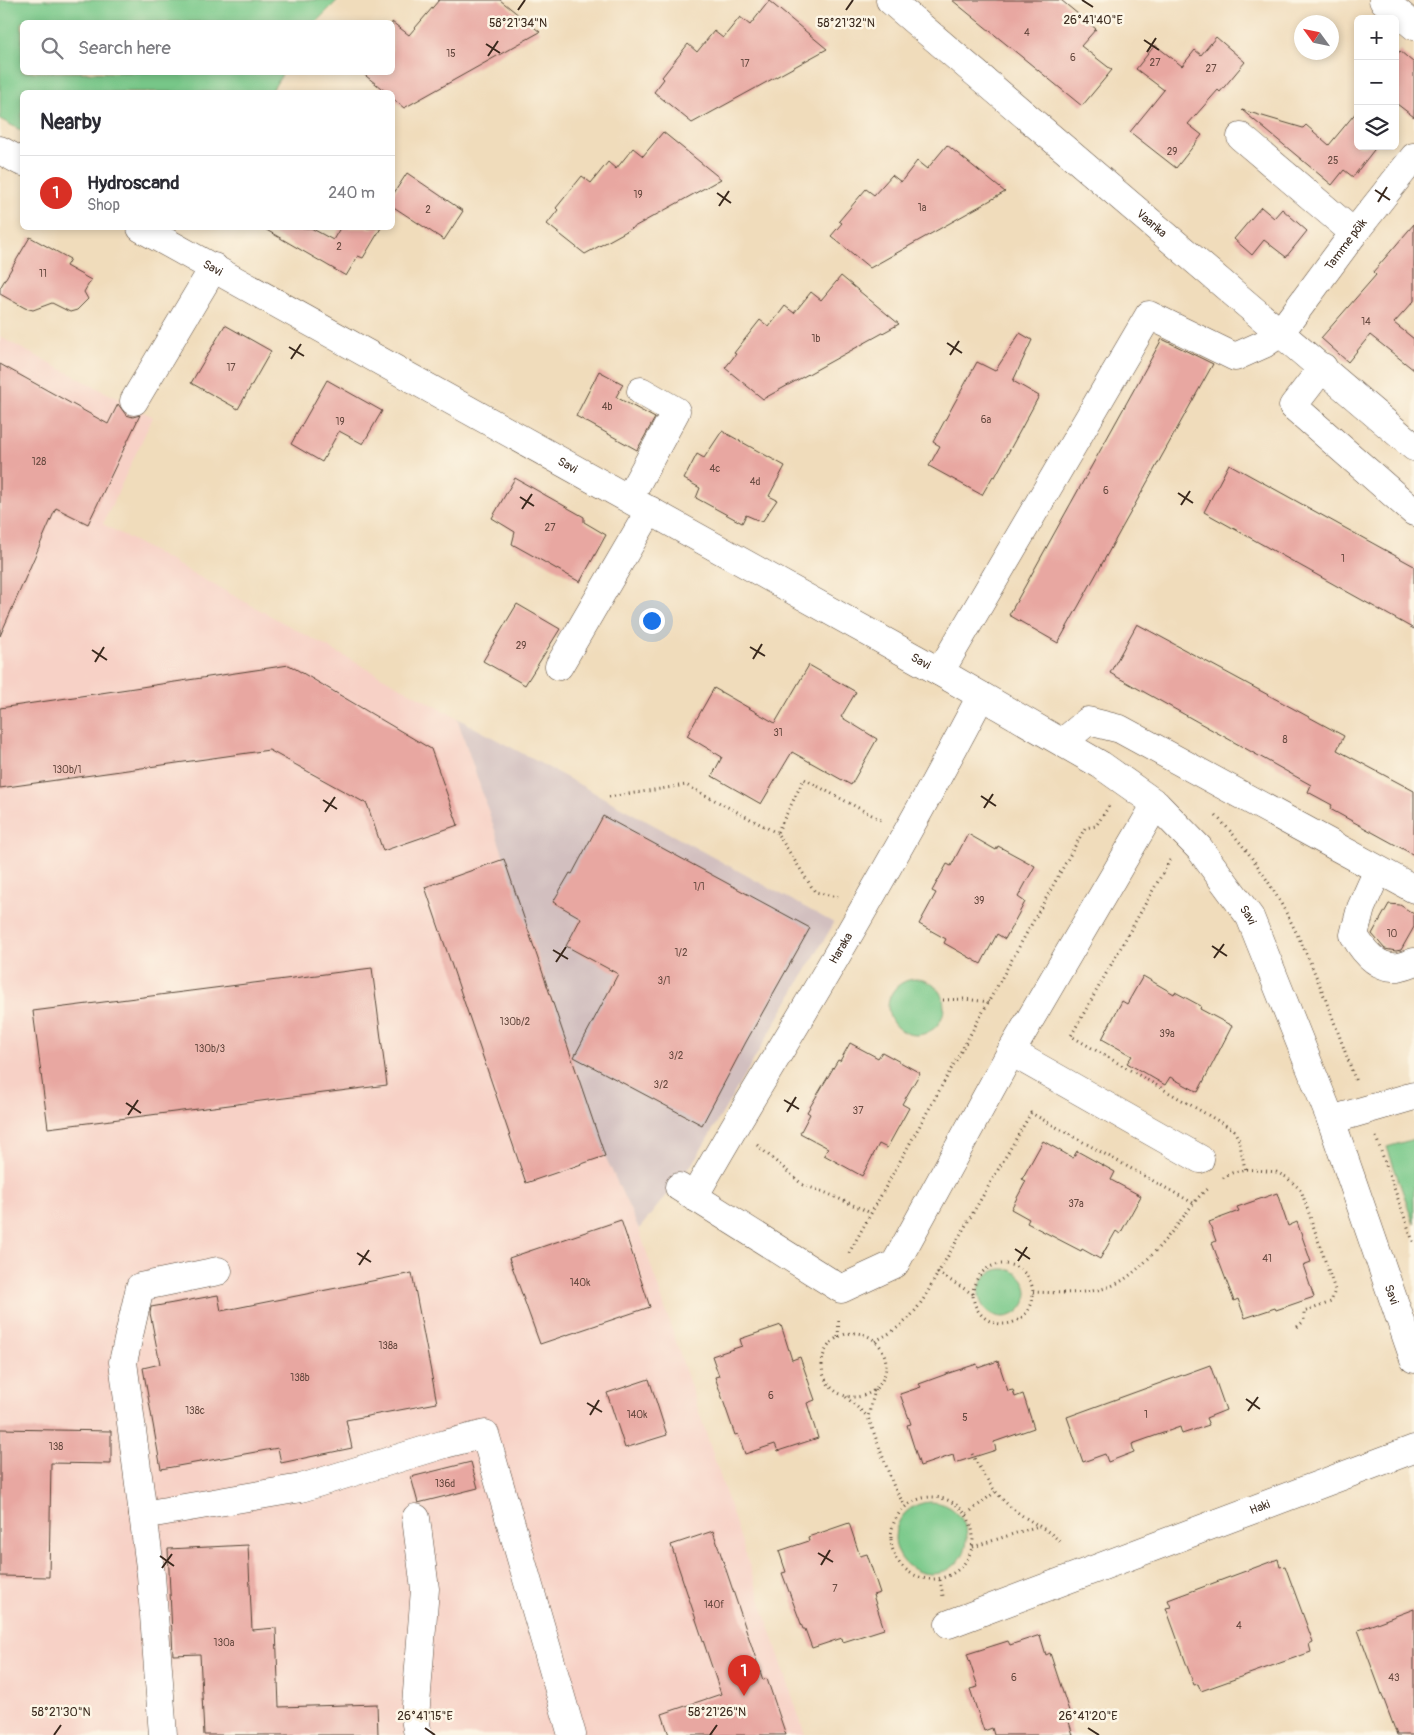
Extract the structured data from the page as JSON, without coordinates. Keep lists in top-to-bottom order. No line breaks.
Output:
{"streets":{"street":["Vaarika","Tamme põik","Savi","Haraka","Haki"]},"crossings":[["Vaarika","Tamme põik"],["Tamme põik","Savi"],["Savi","Haraka"]],"house_numbers":["4","15","6","27","17","27","29","25","19","1a","2","2","11","14","1b","17","4b","6a","19","128","4c","4d","6","27","1","29","31","8","130b/1","1/1","39","10","1/2","3/1","130b/2","39a","130b/3","3/2","3/2","37","37a","41","140k","138a","138b","6","138c","140k","1","5","138","136d","7","140f","4","130a","6","43"],"north":"top left","page":{"map_buttons":["+","−"],"search":"Search here","heading":"Nearby","list":[{"mark":"1","name":"Hydroscand","note":"Shop","value":"240 m"}],"pins":"1"},"coordinates":["26°41'40\"E","58°21'34\"N","58°21'32\"N","58°21'30\"N","58°21'26\"N","26°41'15\"E","26°41'20\"E"]}
